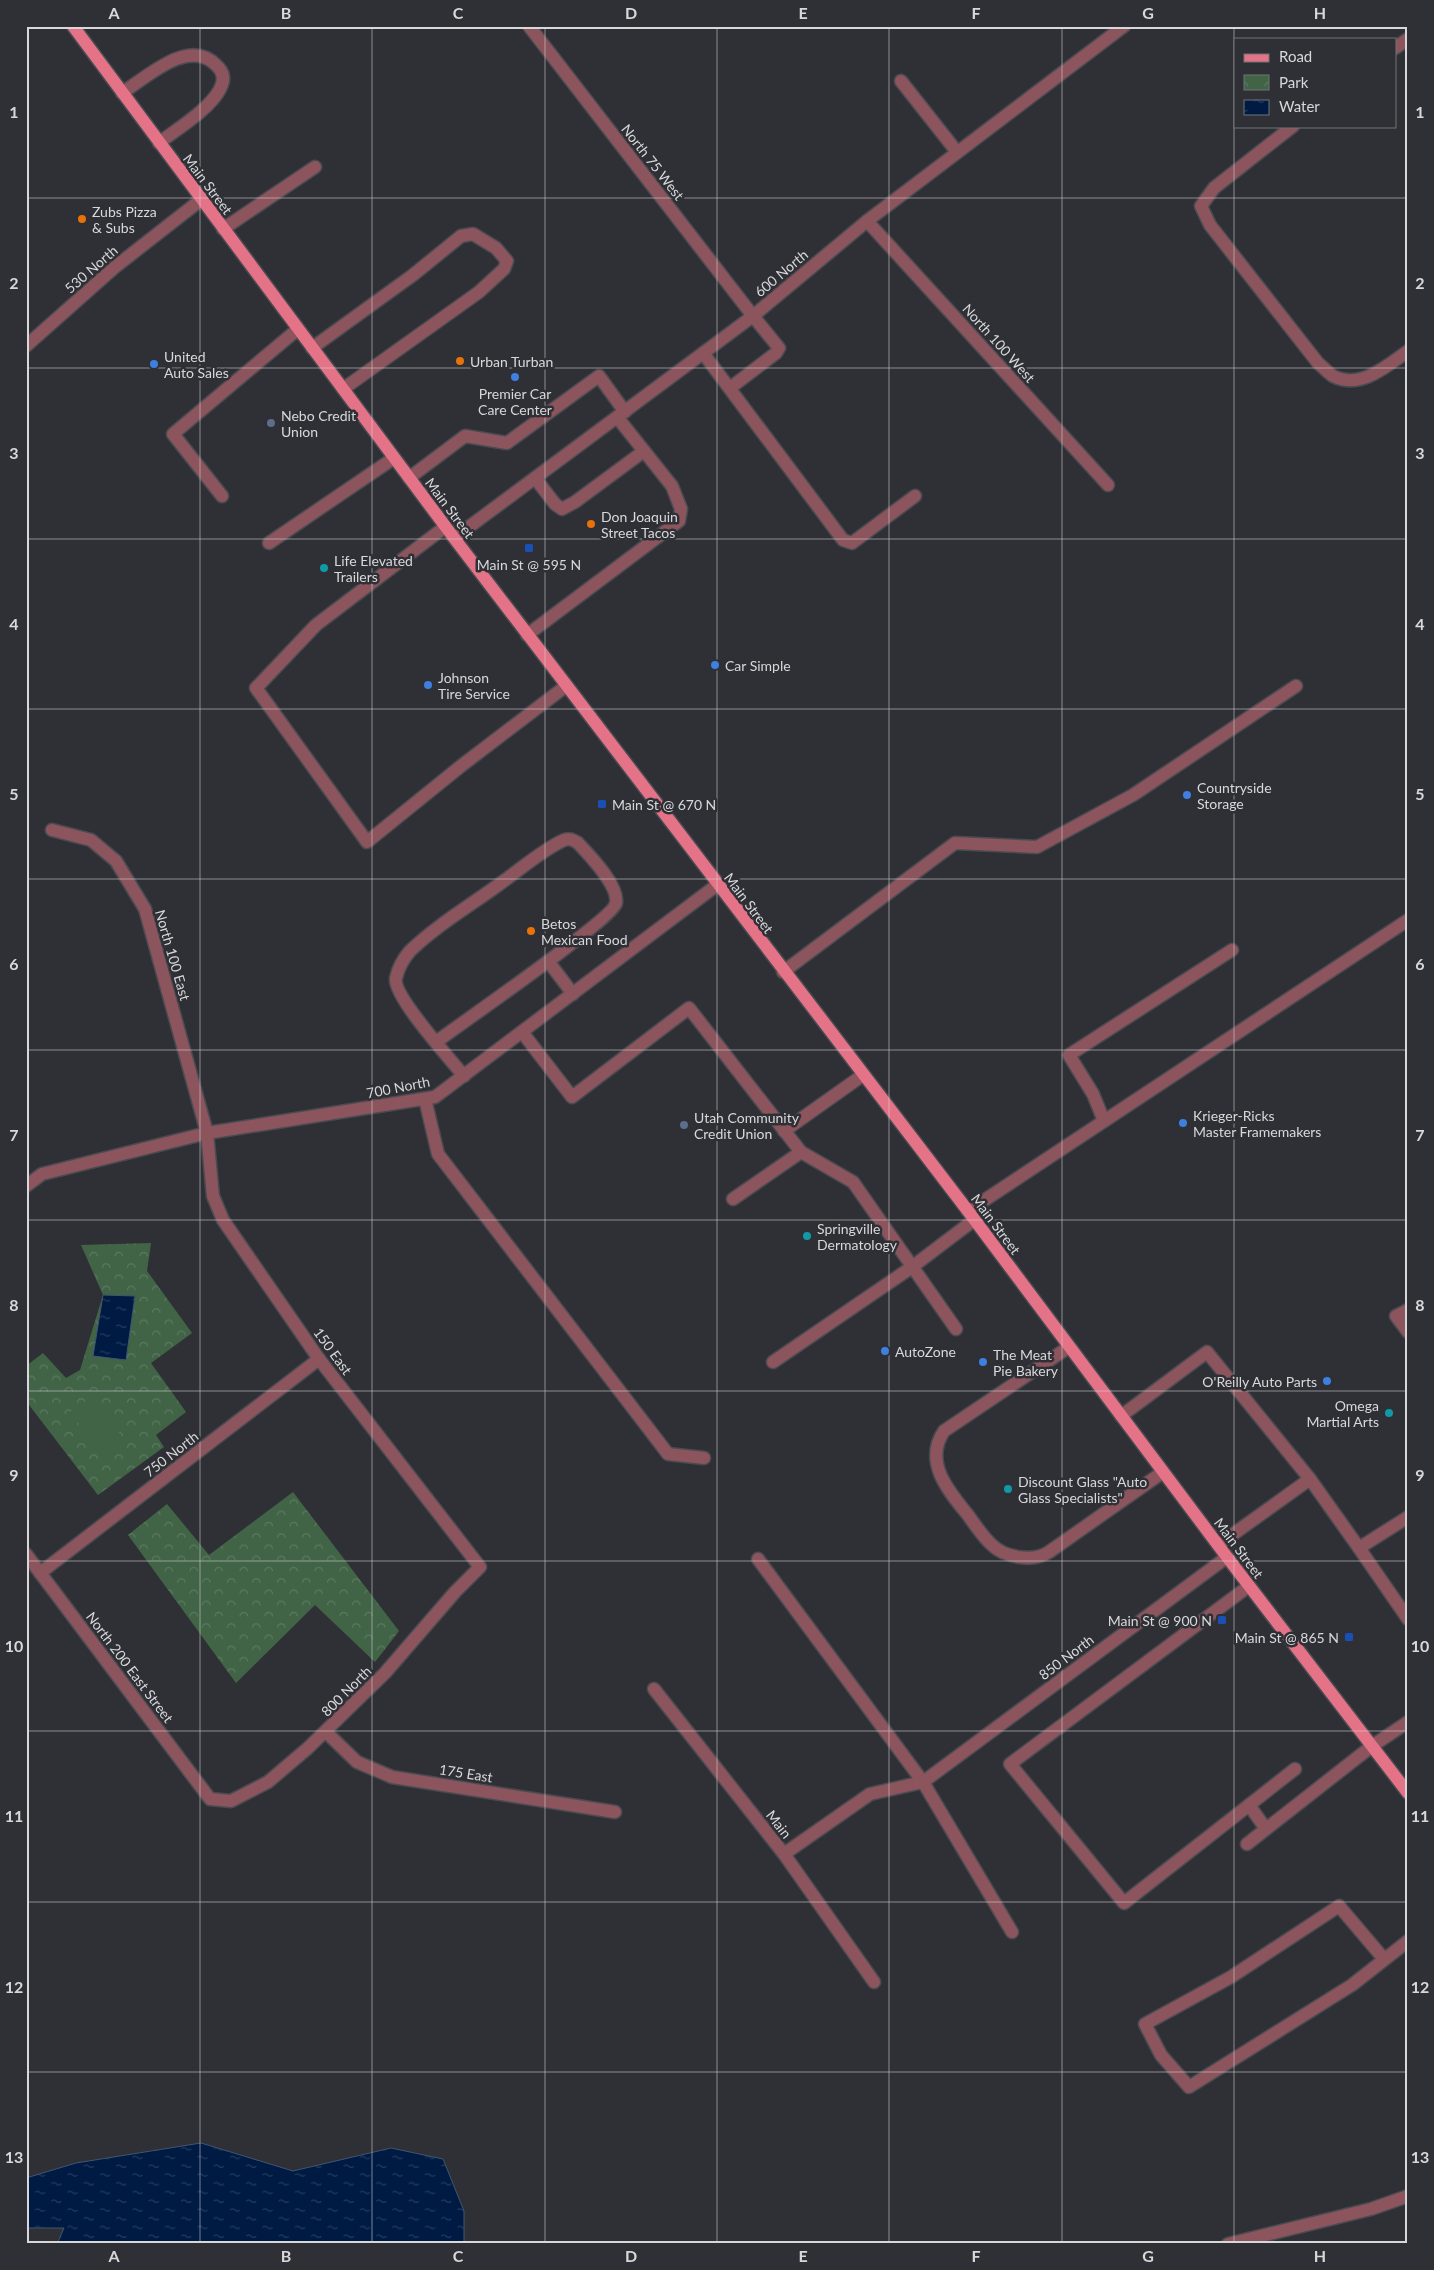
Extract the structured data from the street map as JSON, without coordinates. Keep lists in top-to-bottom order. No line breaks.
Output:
{"streets":{"main road":["Main Street"],"street":["North 75 West","530 North","600 North","North 100 West","North 100 East","700 North","150 East","750 North","850 North","North 200 East Street","800 North","175 East","Main"]},"crossings":[["North 75 West","600 North"],["Main Street","530 North"],["Main Street","600 North"],["Main Street","700 North"],["Main Street","850 North"],["600 North","North 100 West"],["North 100 East","700 North"],["North 100 East","150 East"],["700 North","150 East"],["150 East","750 North"],["150 East","800 North"],["750 North","North 200 East Street"],["North 200 East Street","800 North"],["800 North","175 East"]],"places":{"other":["Zubs Pizza & Subs","Urban Turban","United Auto Sales","Premier Car Care Center","Nebo Credit Union","Don Joaquin Street Tacos","Life Elevated Trailers","Car Simple","Johnson Tire Service","Countryside Storage","Betos Mexican Food","Krieger-Ricks Master Framemakers","Utah Community Credit Union","Springville Dermatology","AutoZone","The Meat Pie Bakery","O'Reilly Auto Parts","Omega Martial Arts","Discount Glass \"Auto Glass Specialists\""],"transit":["Main St @ 595 N","Main St @ 670 N","Main St @ 900 N","Main St @ 865 N"]},"legend":["Road","Park","Water"],"grid":{"columns":["A","B","C","D","E","F","G","H"],"rows":["1","2","3","4","5","6","7","8","9","10","11","12","13"]}}
